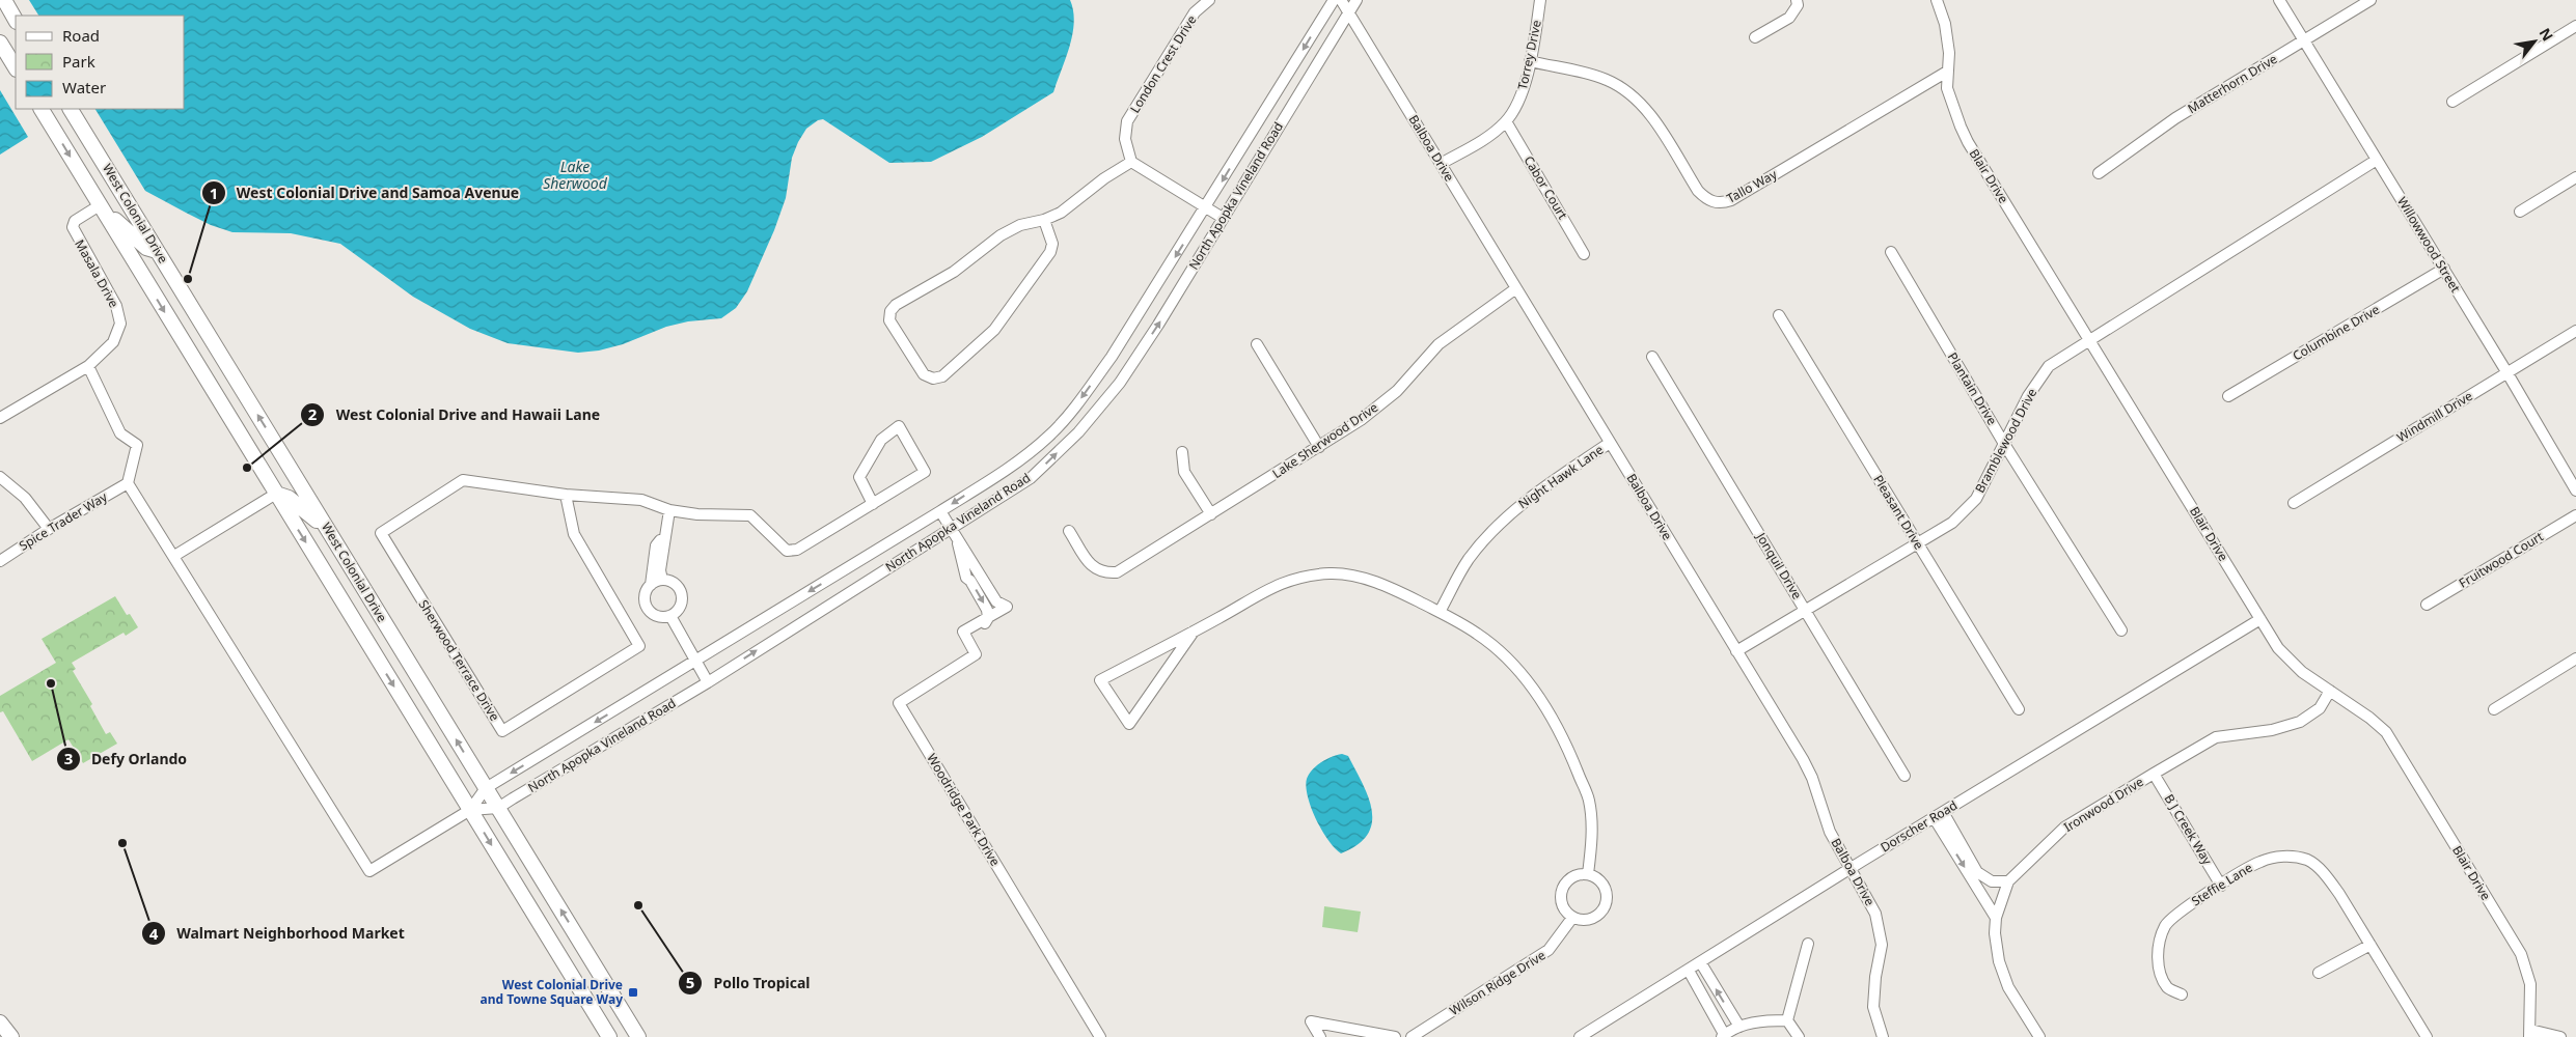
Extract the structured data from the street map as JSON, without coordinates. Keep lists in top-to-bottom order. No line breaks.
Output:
{"streets":{"highway":["West Colonial Drive"],"street":["Torrey Drive","London Crest Drive","Matterhorn Drive","Balboa Drive","Blair Drive","Tallo Way","Cabor Court","North Apopka Vineland Road","Willowwood Street","Masala Drive","Columbine Drive","Plantain Drive","Windmill Drive","Lake Sherwood Drive","Bramblewood Drive","Night Hawk Lane","Pleasant Drive","Spice Trader Way","Fruitwood Court","Jonquil Drive","Sherwood Terrace Drive","Ironwood Drive","Woodridge Park Drive","Dorscher Road","B J Creek Way","Steffie Lane","Wilson Ridge Drive"]},"crossings":[["Torrey Drive","Balboa Drive"],["Torrey Drive","Tallo Way"],["Torrey Drive","Cabor Court"],["Matterhorn Drive","Willowwood Street"],["Balboa Drive","North Apopka Vineland Road"],["Balboa Drive","Lake Sherwood Drive"],["Balboa Drive","Bramblewood Drive"],["Balboa Drive","Night Hawk Lane"],["Balboa Drive","Dorscher Road"],["Blair Drive","Tallo Way"],["Blair Drive","Bramblewood Drive"],["Blair Drive","Ironwood Drive"],["Blair Drive","Dorscher Road"],["North Apopka Vineland Road","West Colonial Drive"],["North Apopka Vineland Road","Woodridge Park Drive"],["West Colonial Drive","Masala Drive"],["Willowwood Street","Columbine Drive"],["Willowwood Street","Windmill Drive"],["Willowwood Street","Bramblewood Drive"],["Plantain Drive","Bramblewood Drive"],["Bramblewood Drive","Pleasant Drive"],["Bramblewood Drive","Jonquil Drive"],["Ironwood Drive","B J Creek Way"],["B J Creek Way","Steffie Lane"]],"water":["Lake Sherwood"],"places":{"other":["West Colonial Drive and Samoa Avenue","West Colonial Drive and Hawaii Lane","Defy Orlando","Walmart Neighborhood Market","Pollo Tropical"],"transit":["West Colonial Drive and Towne Square Way"]},"legend":["Road","Park","Water"],"north":"top right"}
